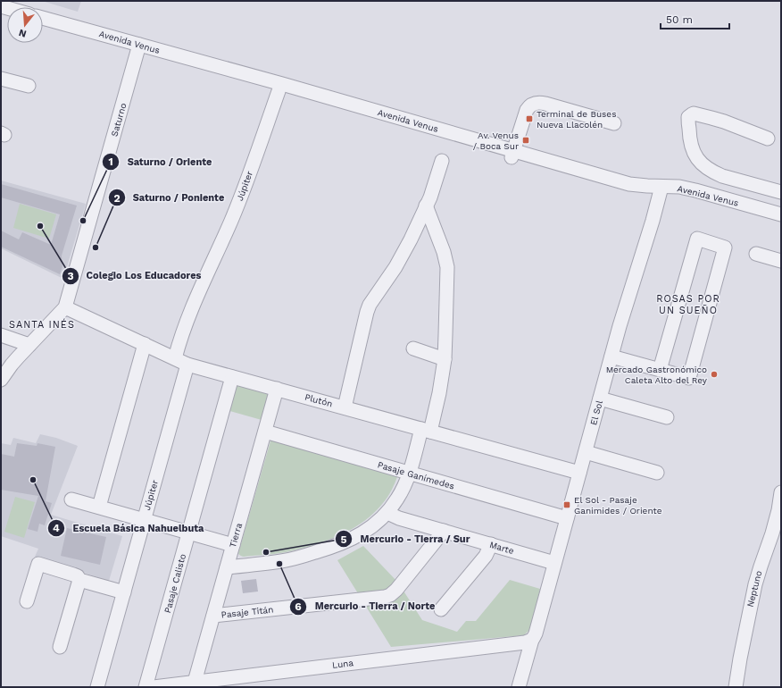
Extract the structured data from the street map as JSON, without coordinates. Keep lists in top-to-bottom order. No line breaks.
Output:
{"streets":{"street":["Avenida Venus","Saturno","Júpiter","Plutón","El Sol","Pasaje Ganímedes","Tierra","Marte","Pasaje Calisto","Neptuno","Pasaje Titán","Luna"]},"crossings":[["Avenida Venus","Saturno"],["Avenida Venus","Júpiter"],["Avenida Venus","El Sol"],["Saturno","Plutón"],["Júpiter","Plutón"],["Plutón","El Sol"],["Plutón","Tierra"],["Plutón","Pasaje Calisto"],["El Sol","Pasaje Ganímedes"],["El Sol","Marte"],["El Sol","Luna"],["Pasaje Ganímedes","Tierra"],["Tierra","Pasaje Titán"],["Tierra","Luna"],["Marte","Pasaje Titán"]],"districts":["ROSAS POR UN SUEÑO","SANTA INÉS"],"places":{"transit":["Terminal de Buses Nueva Llacolén","Av. Venus / Boca Sur","El Sol - Pasaje Ganimides / Oriente"],"other":["Saturno / Oriente","Colegio Los Educadores","Saturno / Poniente","Mercado Gastronómico Caleta Alto del Rey","Escuela Básica Nahuelbuta","Mercurio - Tierra / Sur","Mercurio - Tierra / Norte"]},"scale_bar":"50 m","north":"bottom"}
